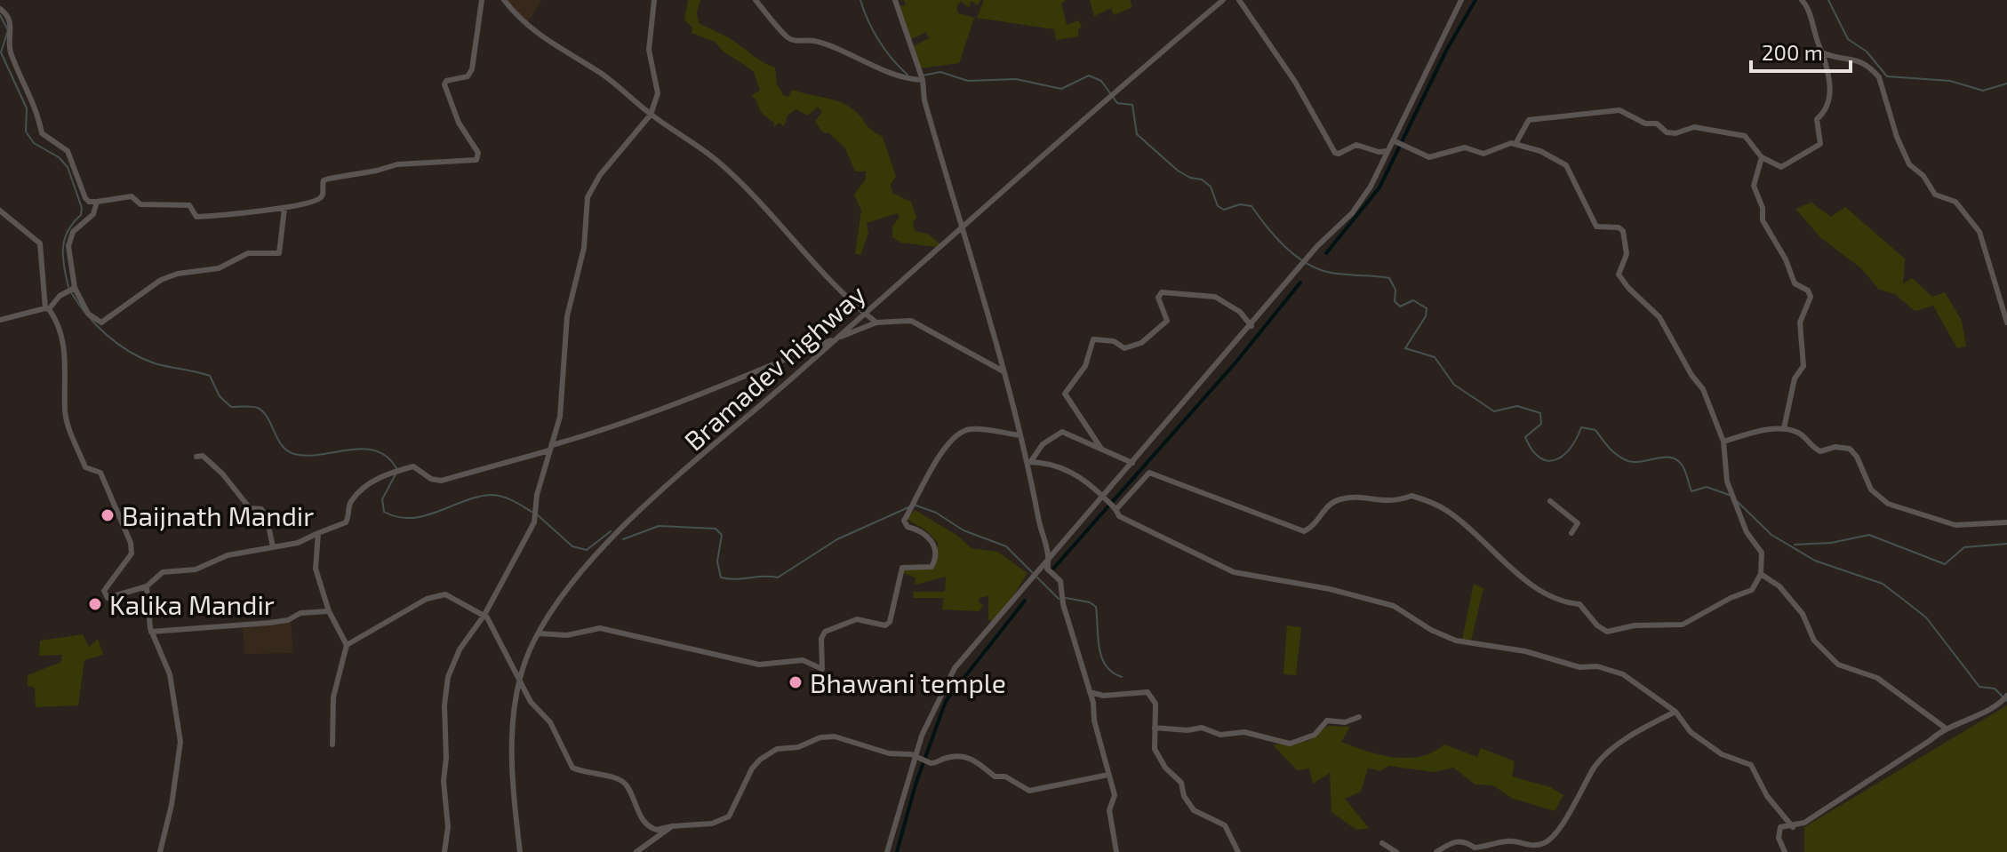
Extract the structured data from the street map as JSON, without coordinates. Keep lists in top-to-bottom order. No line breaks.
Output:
{"streets":{"street":["Bramadev highway"]},"places":["Baijnath Mandir","Kalika Mandir","Bhawani temple"],"scale_bar":"200 m"}
